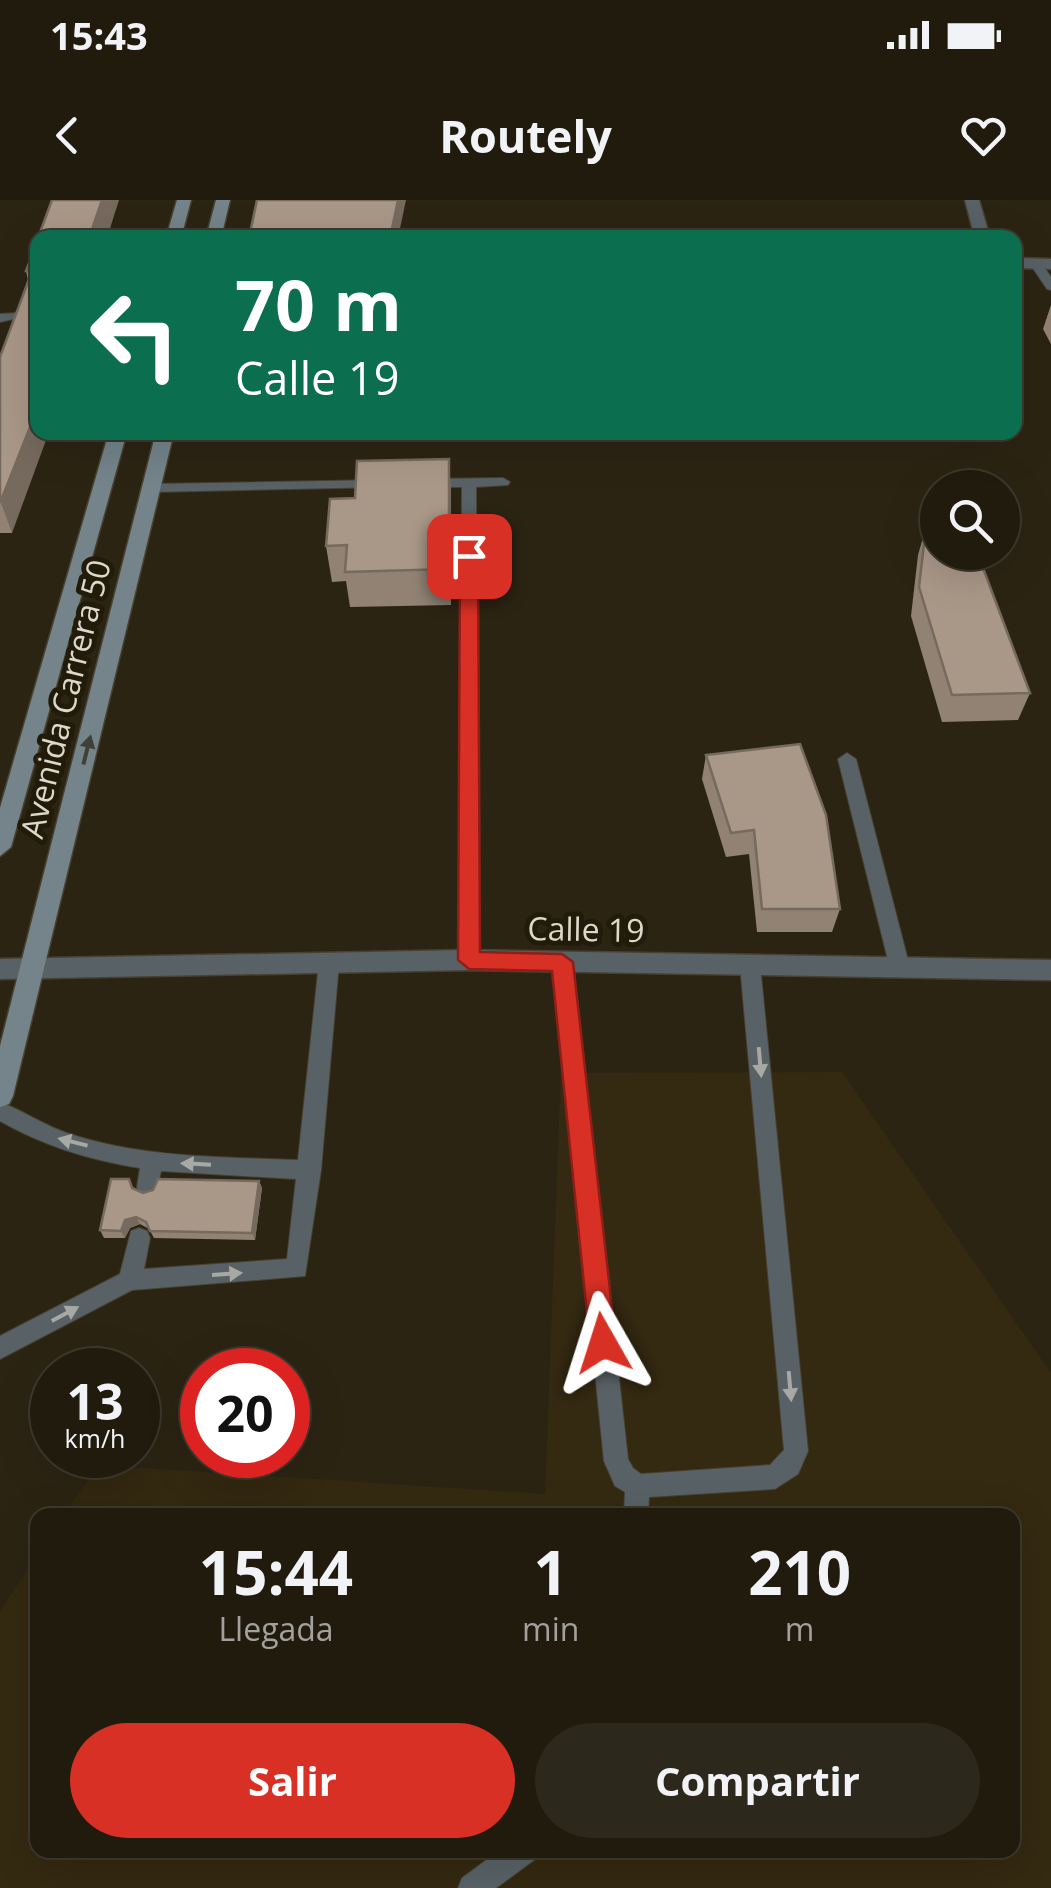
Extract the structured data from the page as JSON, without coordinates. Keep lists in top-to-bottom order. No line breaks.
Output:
{"streets":{"main road":["Avenida Carrera 50"],"street":["Calle 19"]},"crossings":[["Avenida Carrera 50","Calle 19"]],"page":{"status":"15:43","header":"Routely","turn":["70 m","Calle 19"],"speed":"13 km/h","limit":"20","eta":["15:44","Llegada","1","min","210","m"],"buttons":["Salir","Compartir"]}}
